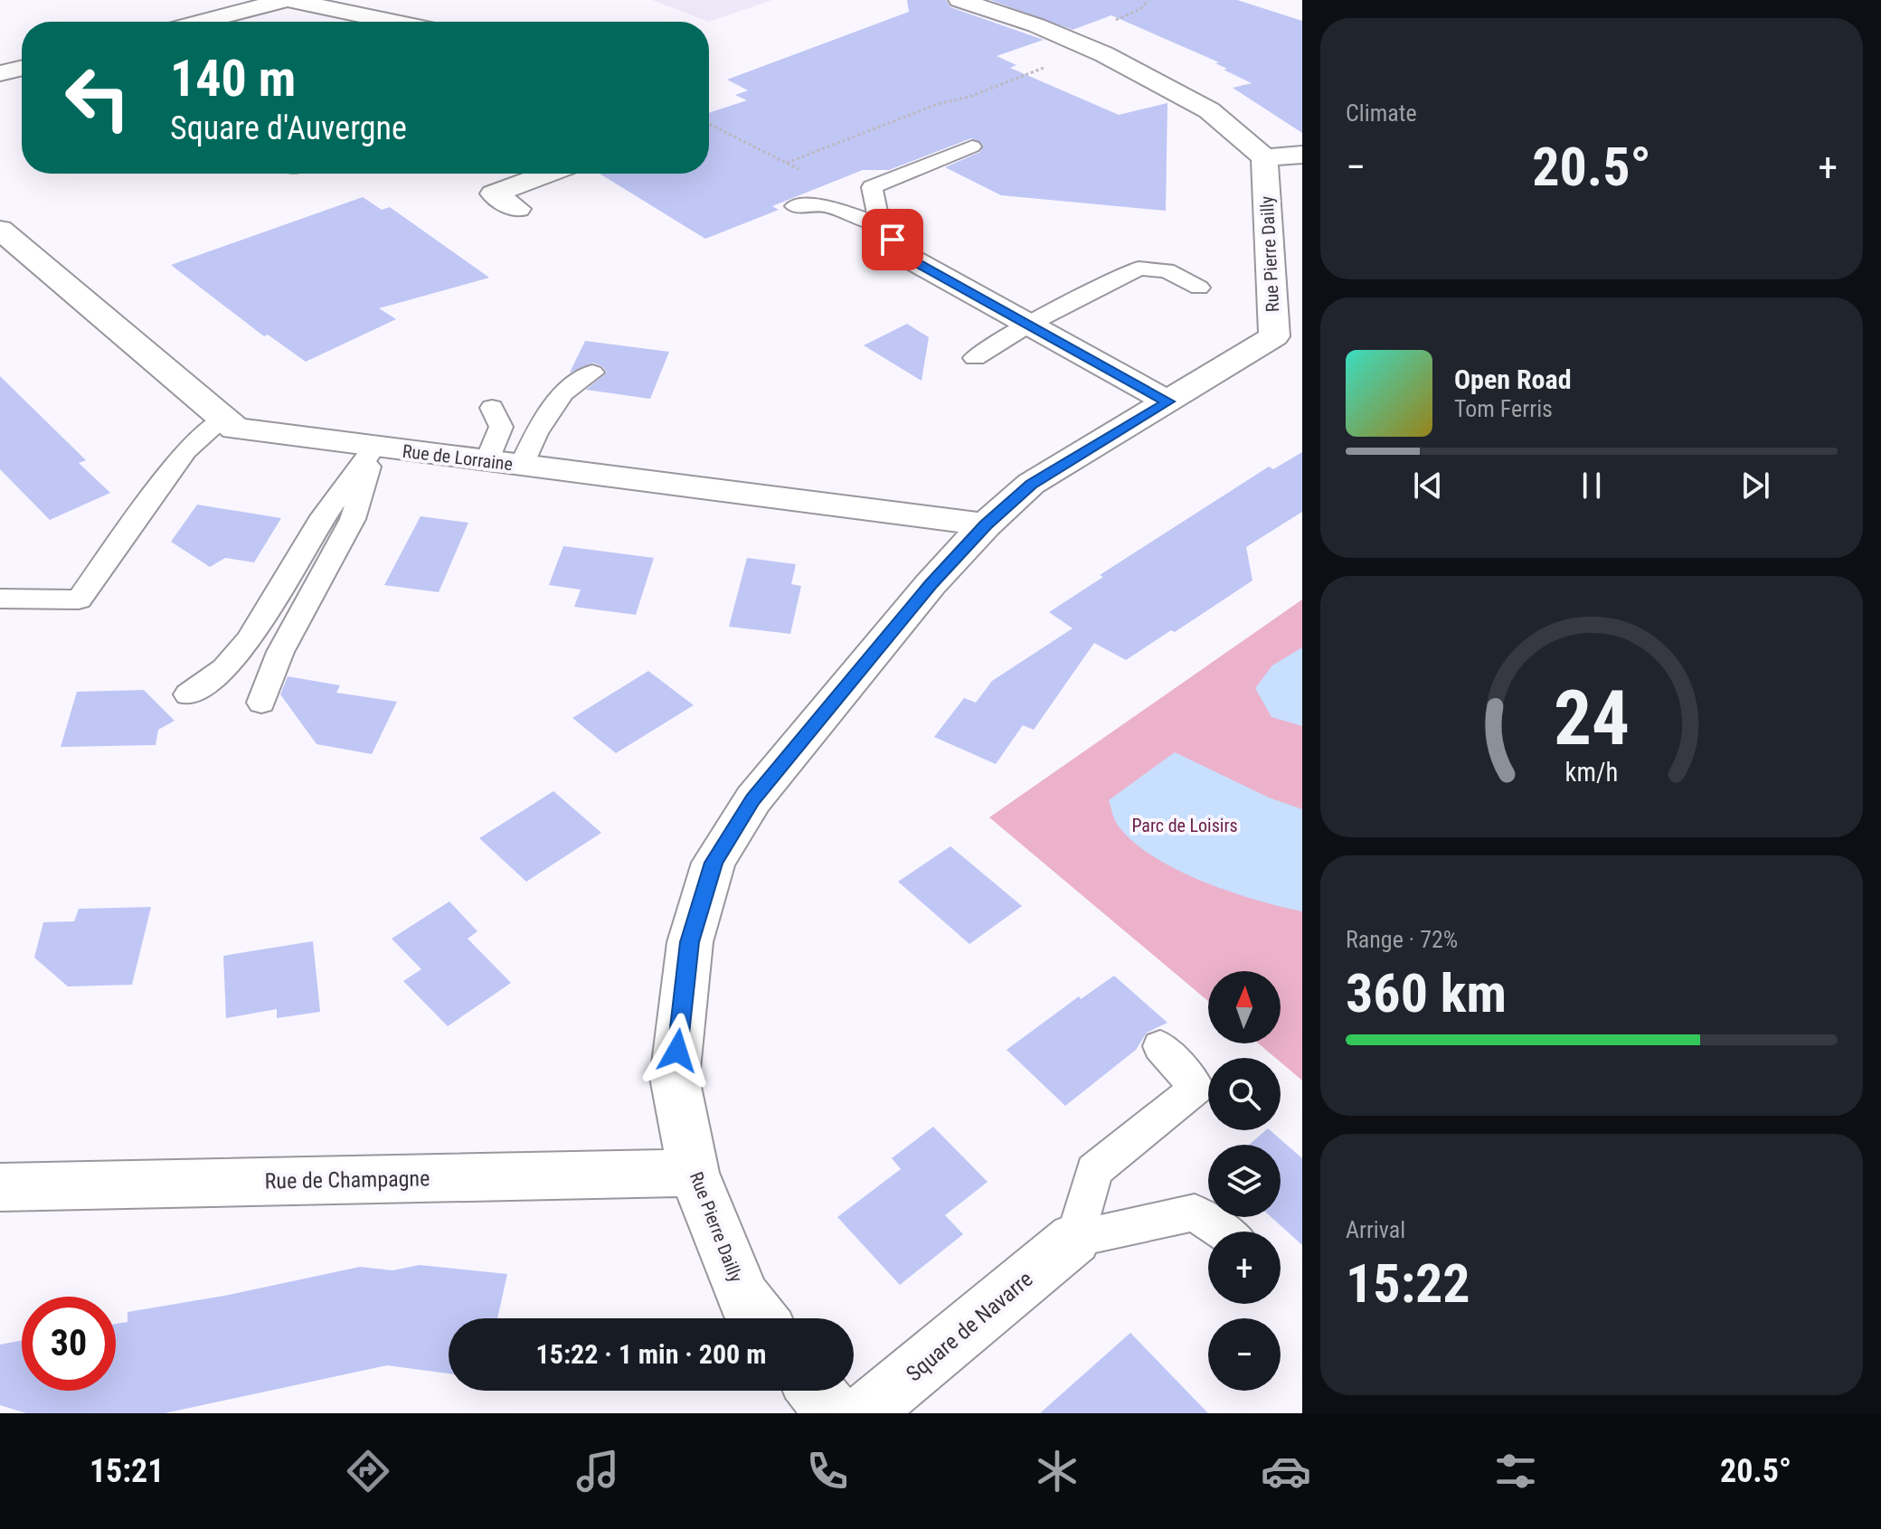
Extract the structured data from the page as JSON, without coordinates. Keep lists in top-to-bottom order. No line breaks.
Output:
{"streets":{"street":["Rue Pierre Dailly","Rue de Lorraine","Rue de Champagne","Square de Navarre"]},"crossings":[["Rue Pierre Dailly","Rue de Lorraine"],["Rue Pierre Dailly","Rue de Champagne"]],"parks":["Parc de Loisirs"],"north":"top","page":{"tile":["Climate",["Range · 72%","360 km"],["Arrival","15:22"]],"turn":["140 m","Square d'Auvergne"],"heat":["−","20.5°","+"],"song":["Open Road","Tom Ferris"],"map_buttons":["+","−"],"limit":"30","trip":"15:22 · 1 min · 200 m","tabs":["15:21","20.5°"],"gauge":["24","km/h"]}}
